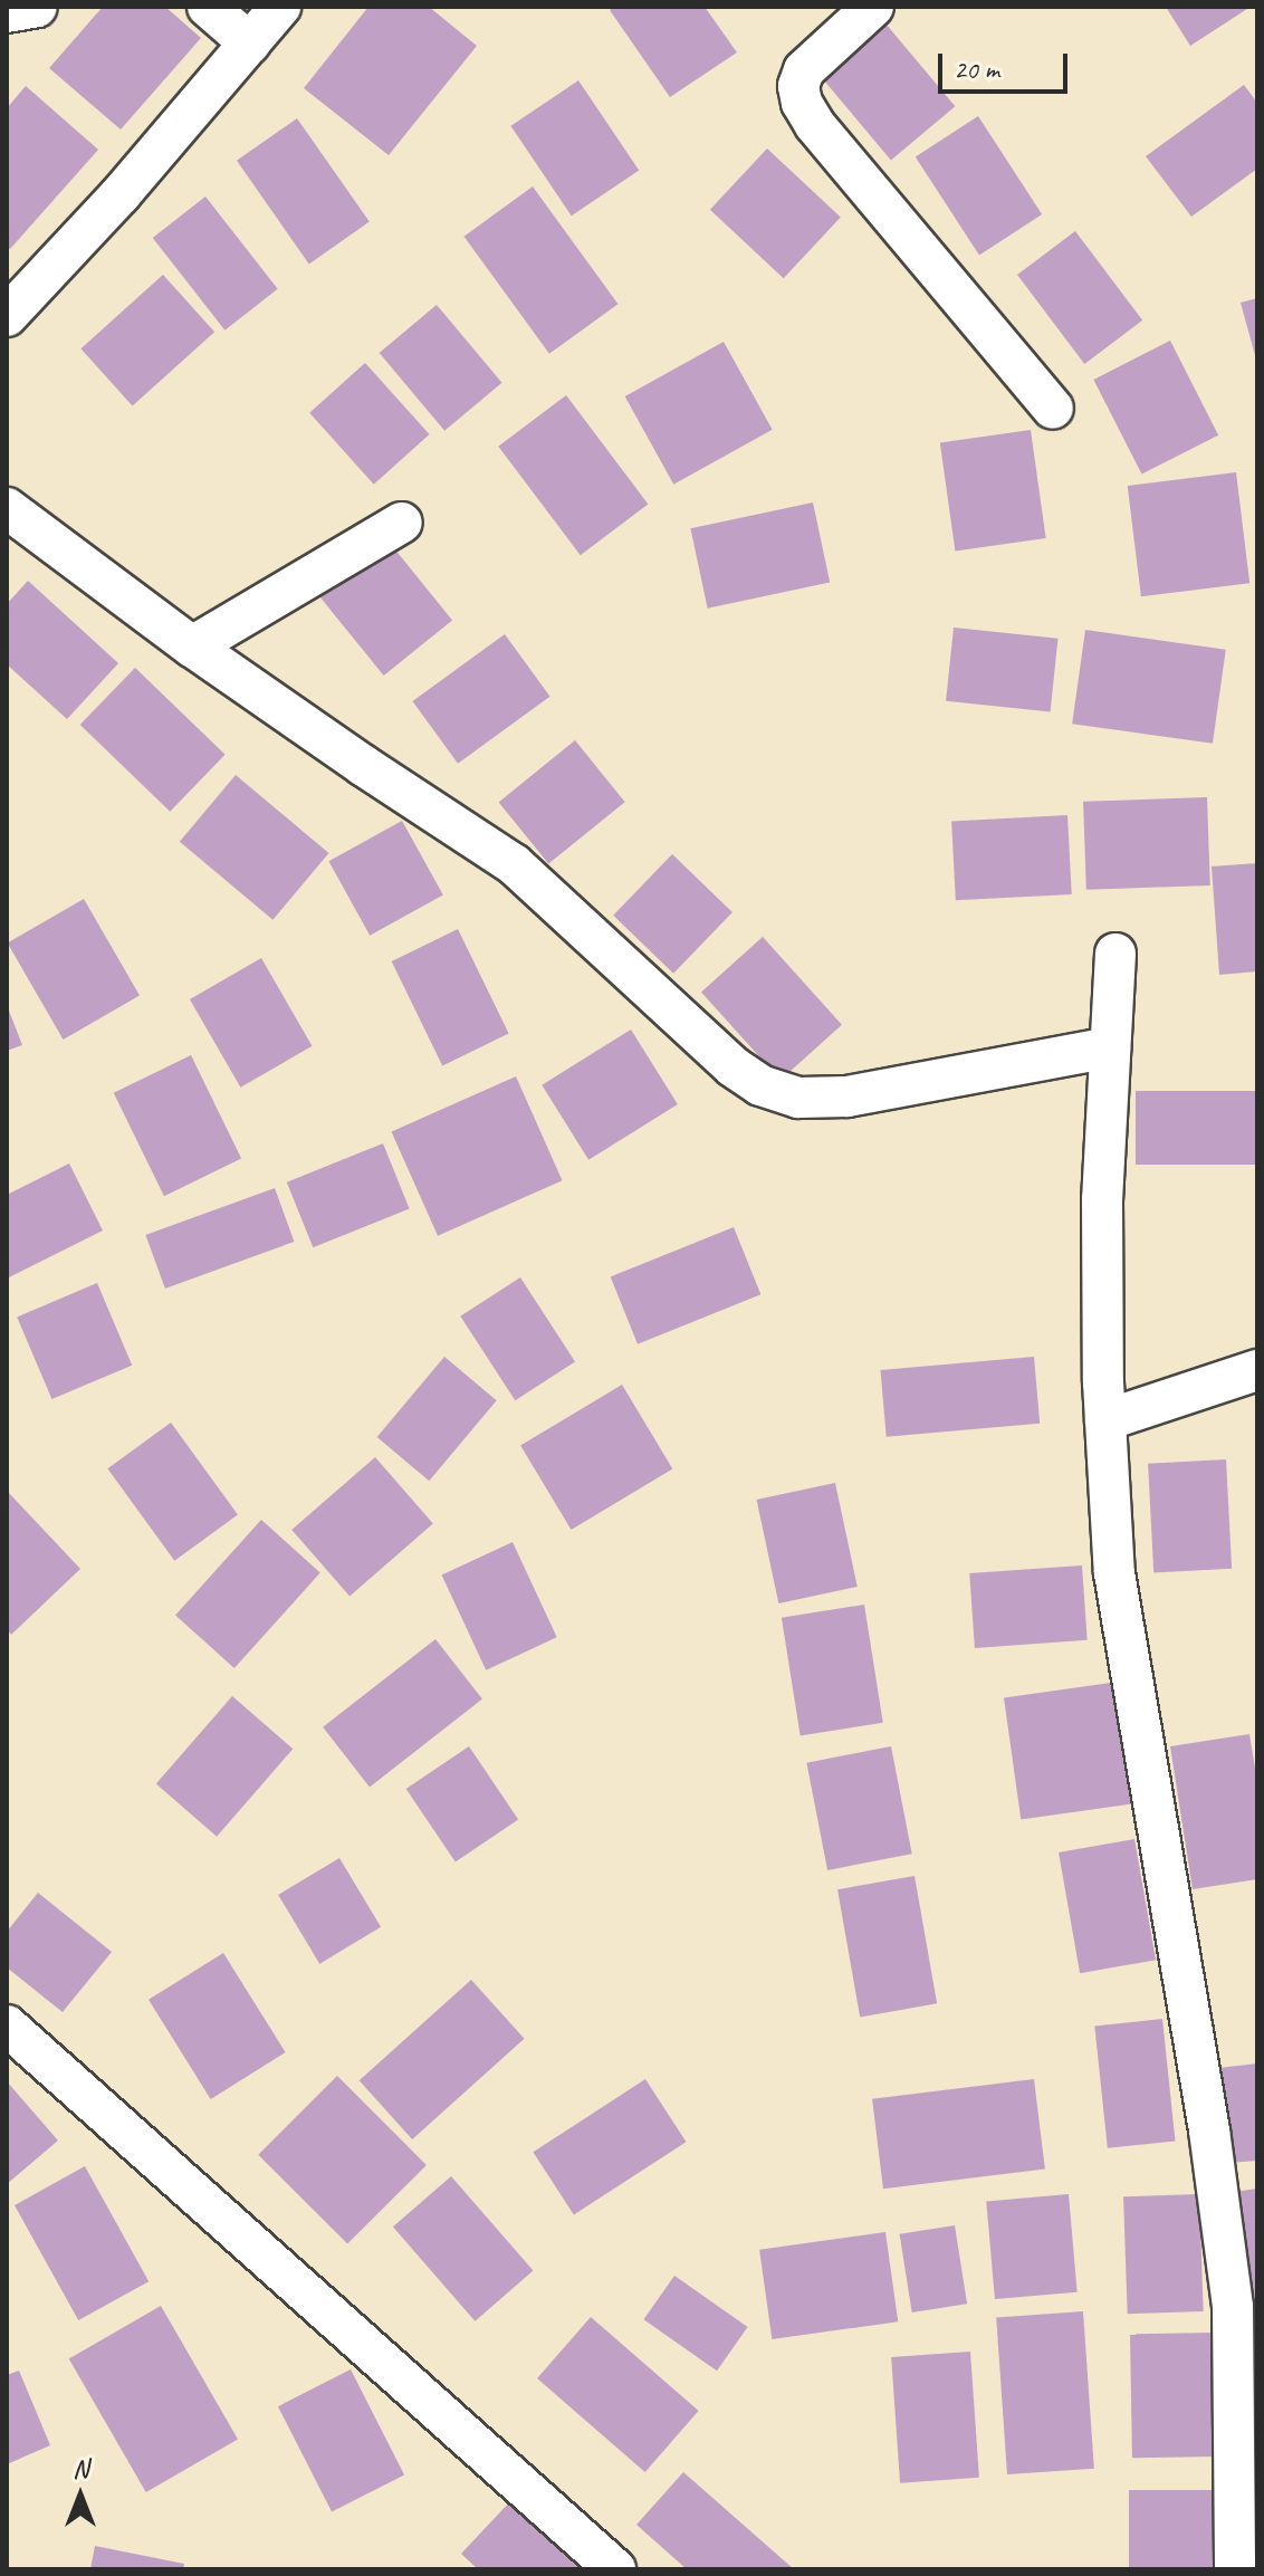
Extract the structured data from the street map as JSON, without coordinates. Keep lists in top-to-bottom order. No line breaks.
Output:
{"scale_bar":"20 m","north":"top"}
